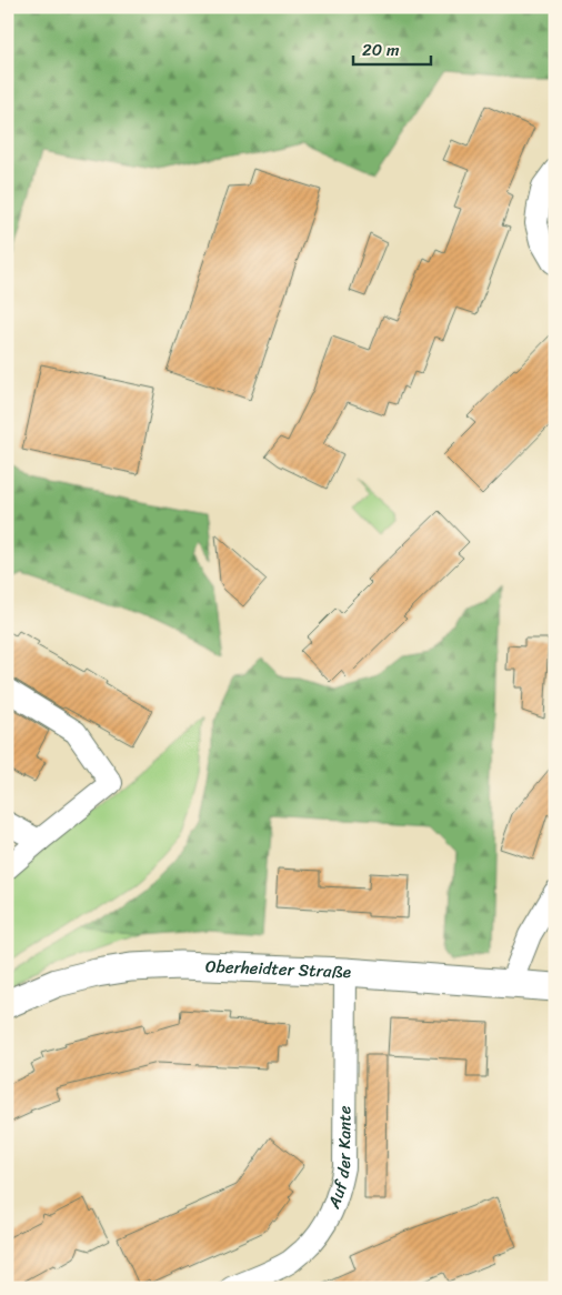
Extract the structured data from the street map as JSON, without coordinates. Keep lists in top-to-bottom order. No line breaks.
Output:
{"streets":{"street":["Oberheidter Straße","Auf der Kante"]},"crossings":[["Oberheidter Straße","Auf der Kante"]],"scale_bar":"20 m"}
